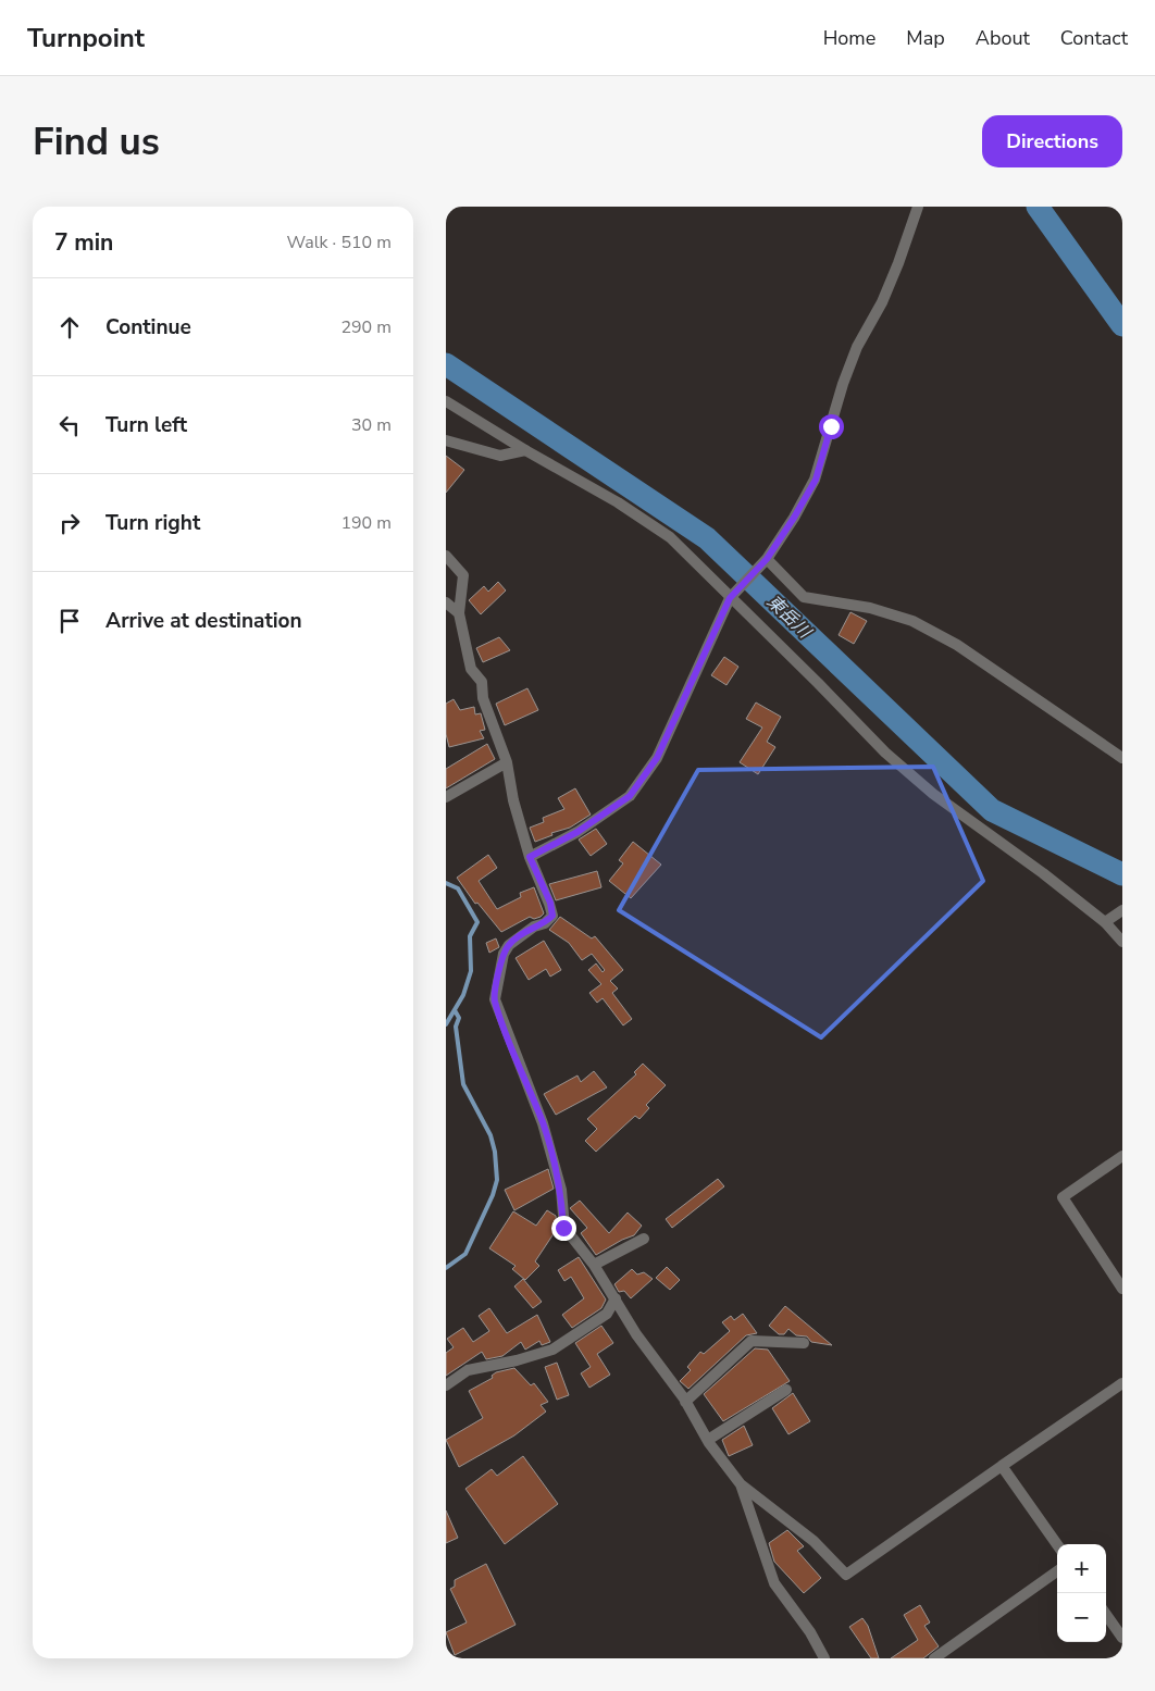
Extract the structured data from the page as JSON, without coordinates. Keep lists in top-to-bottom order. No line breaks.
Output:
{"water":["東岳川"],"page":{"header":"Turnpoint","nav":["Home","Map","About","Contact"],"buttons":"Directions","title":"Find us","heading":["7 min","Walk · 510 m"],"list":[["Continue","290 m"],["Turn left","30 m"],["Turn right","190 m"],"Arrive at destination"],"map_buttons":["+","−"]}}
